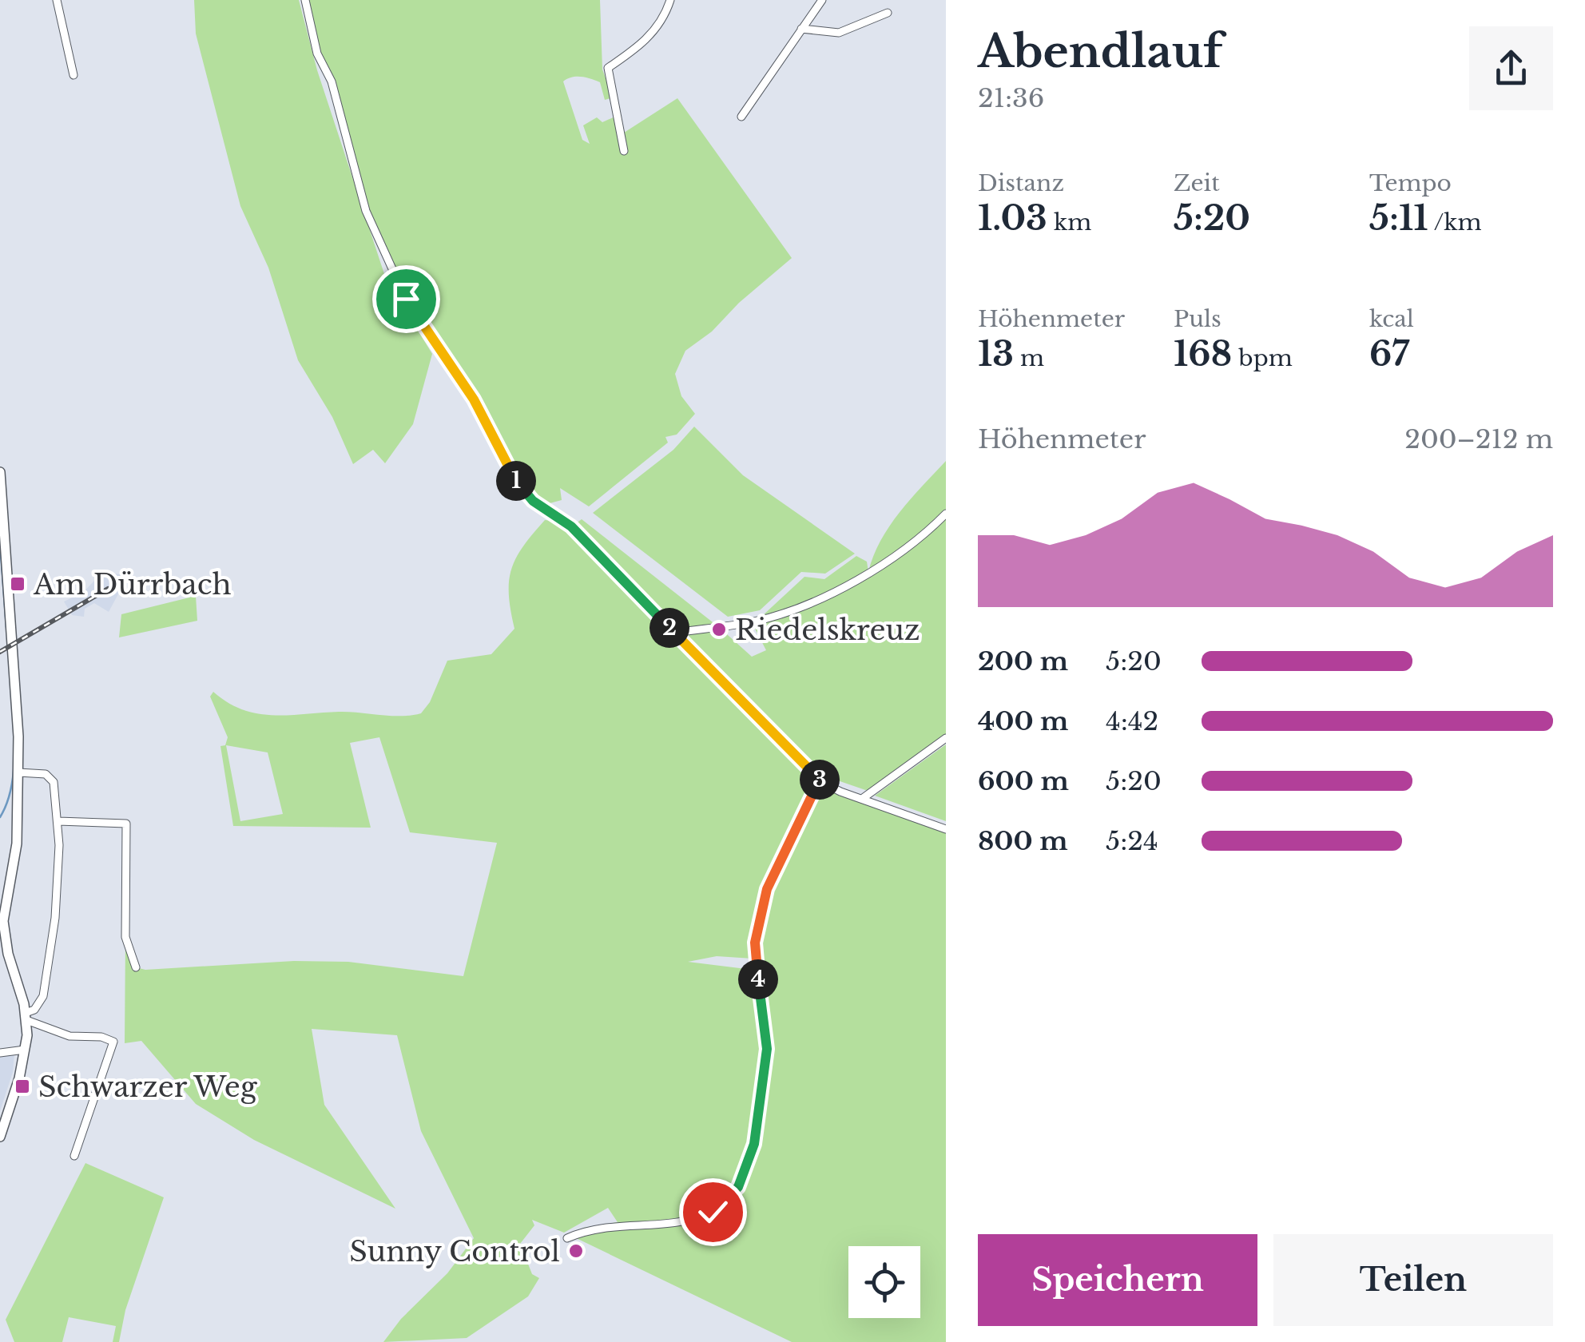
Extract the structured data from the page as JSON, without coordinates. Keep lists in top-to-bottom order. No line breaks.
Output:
{"places":{"transit":["Am Dürrbach","Schwarzer Weg"],"other":["Riedelskreuz","Sunny Control"]},"page":{"heading":["Abendlauf","21:36"],"stats":[["Distanz","1.03 km"],["Zeit","5:20"],["Tempo","5:11 /km"],["Höhenmeter","13 m"],["Puls","168 bpm"],["kcal","67"]],"chart":["Höhenmeter","200–212 m"],"pins":["1","2","3","4"],"list":[{"name":"200 m","note":"5:20"},{"name":"400 m","note":"4:42"},{"name":"600 m","note":"5:20"},{"name":"800 m","note":"5:24"}],"buttons":["Speichern","Teilen"]}}
